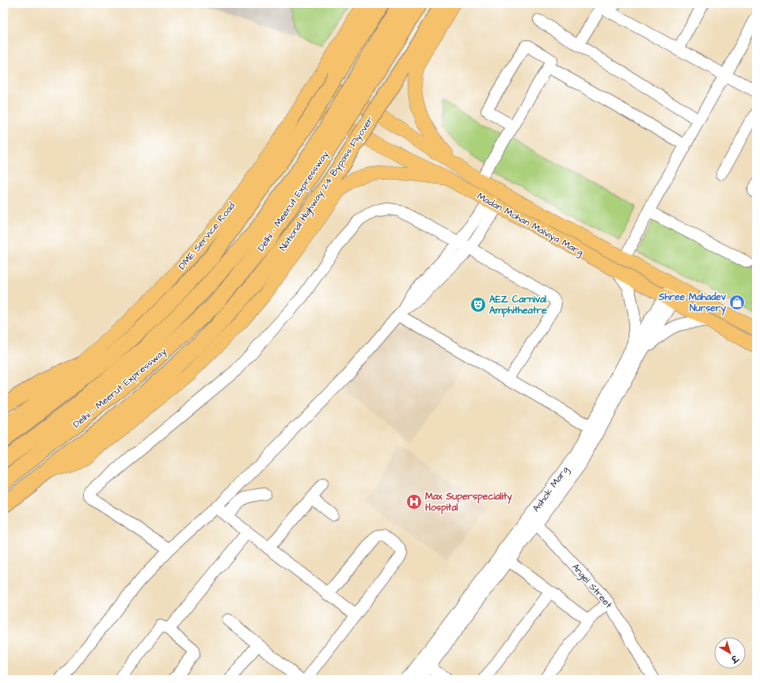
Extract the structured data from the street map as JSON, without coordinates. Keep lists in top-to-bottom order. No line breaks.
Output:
{"streets":{"highway":["National Highway 24 Bypass Flyover","Delhi - Meerut Expressway"],"main road":["Madan Mohan Malviya Marg","DME Service Road"],"street":["Ashok Marg","Angel Street"]},"crossings":[["Madan Mohan Malviya Marg","DME Service Road"],["Madan Mohan Malviya Marg","Ashok Marg"],["Ashok Marg","Angel Street"]],"places":{"shop":["Shree Mahadev Nursery"],"theatre":["AEZ Carnival Amphitheatre"],"hospital":["Max Superspeciality Hospital"]},"north":"bottom right"}
